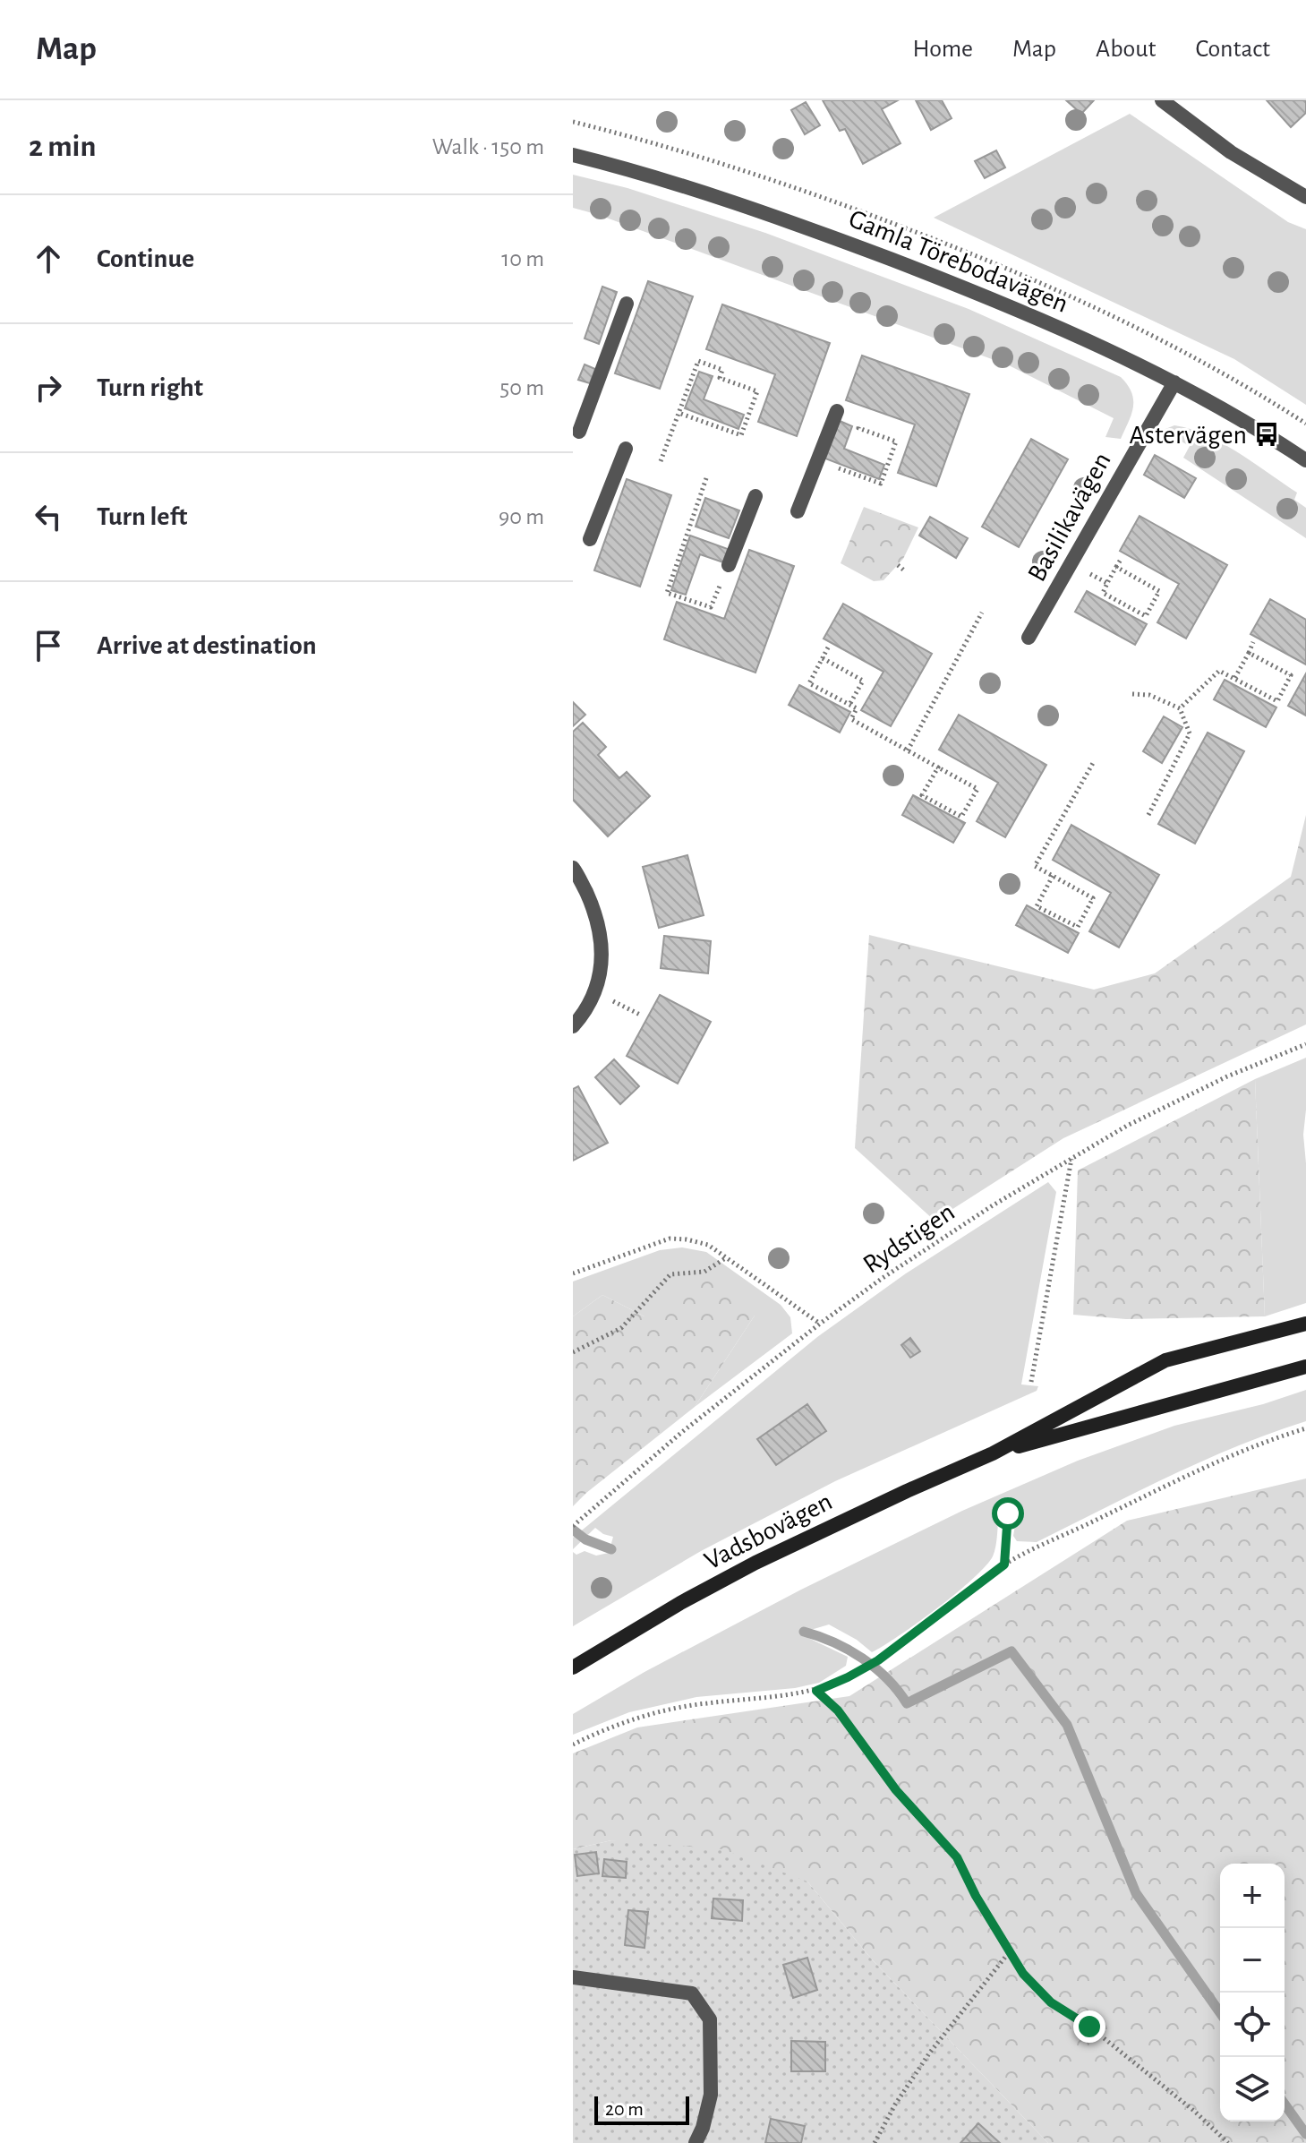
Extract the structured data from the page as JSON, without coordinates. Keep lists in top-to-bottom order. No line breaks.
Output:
{"streets":{"main road":["Vadsbovägen"],"street":["Gamla Törebodavägen","Basilikavägen"],"path":["Rydstigen"]},"crossings":[["Gamla Törebodavägen","Basilikavägen"]],"places":{"bus stop":["Astervägen"]},"scale_bar":"20 m","page":{"header":"Map","nav":["Home","Map","About","Contact"],"heading":["2 min","Walk · 150 m"],"list":[["Continue","10 m"],["Turn right","50 m"],["Turn left","90 m"],"Arrive at destination"],"map_buttons":["+","−"],"scale":"20 m"}}
